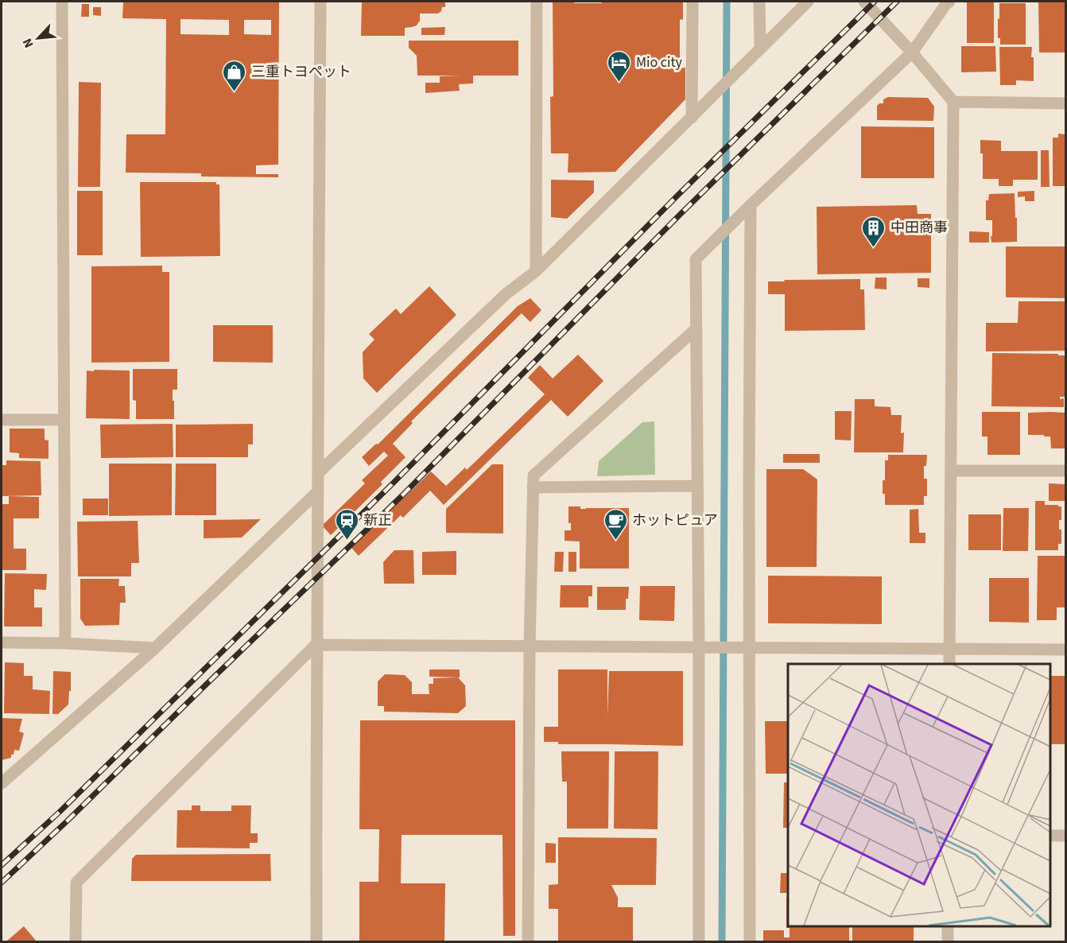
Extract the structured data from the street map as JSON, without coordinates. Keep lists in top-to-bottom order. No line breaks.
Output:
{"places":{"hotel":["Mio city"],"shop":["三重トヨペット"],"building":["中田商事"],"station":["新正"],"cafe":["ホットピュア"]},"north":"bottom left"}
